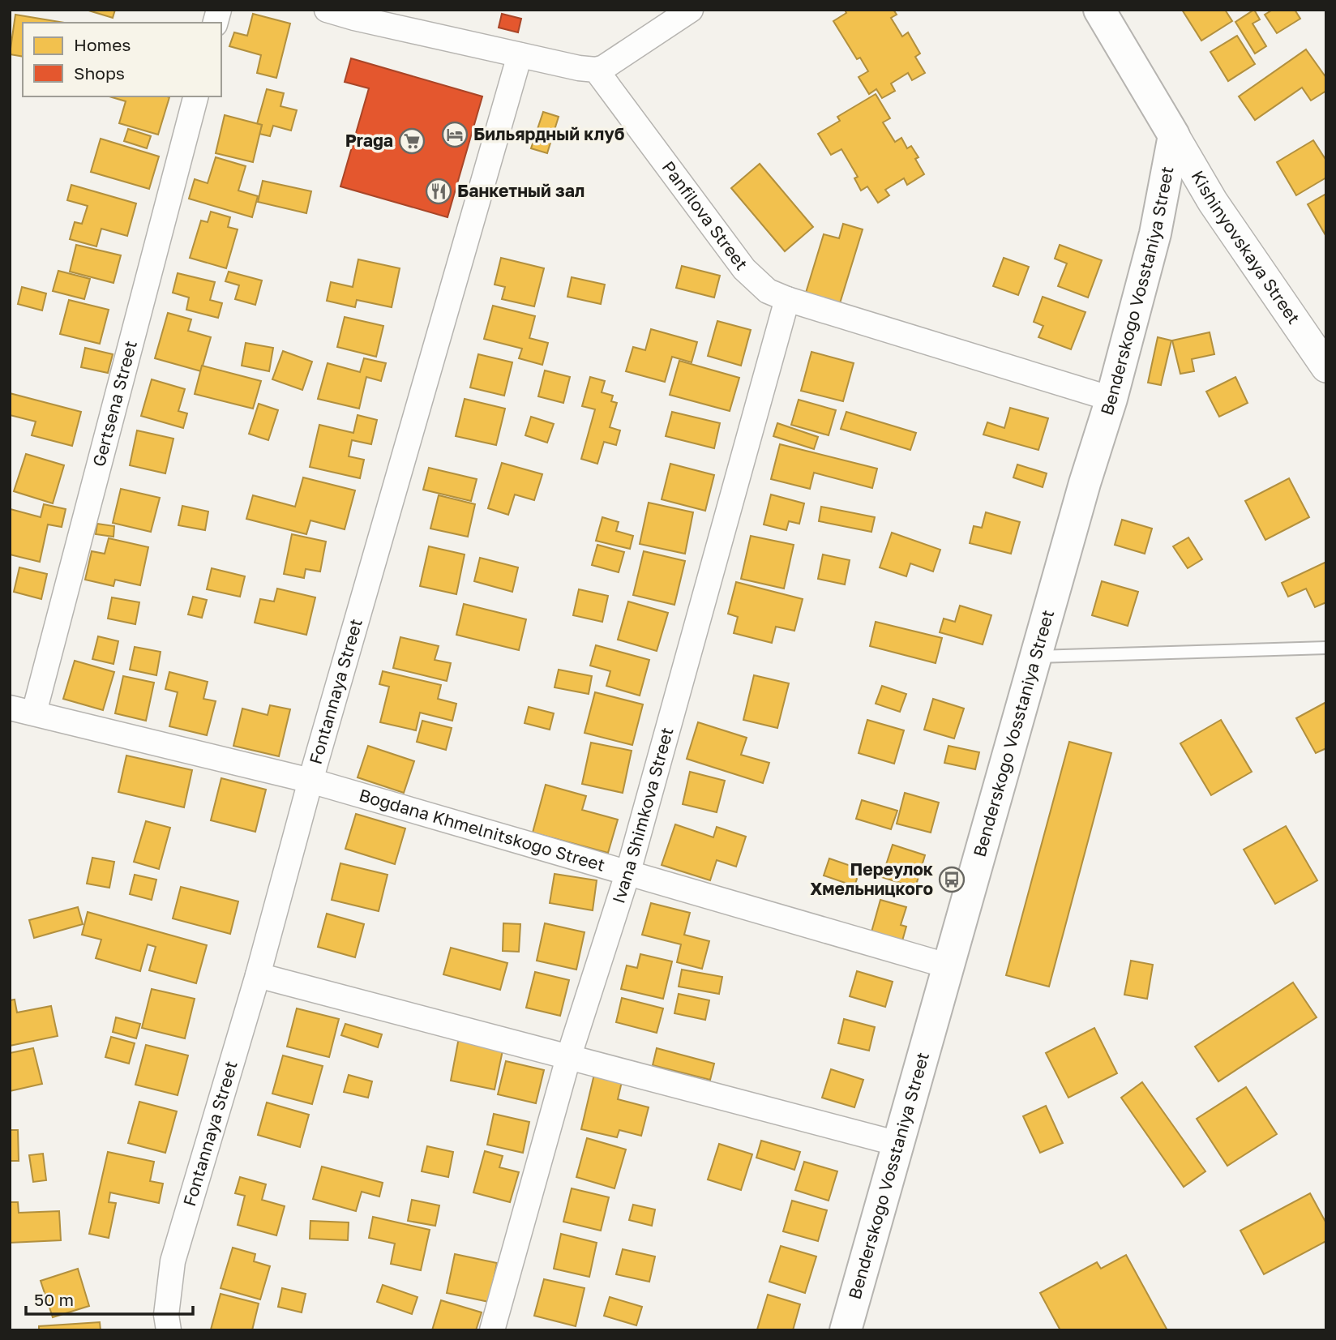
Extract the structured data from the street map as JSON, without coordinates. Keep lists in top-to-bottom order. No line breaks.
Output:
{"streets":{"main road":["Kishinyovskaya Street","Benderskogo Vosstaniya Street"],"street":["Panfilova Street","Gertsena Street","Fontannaya Street","Ivana Shimkova Street","Bogdana Khmelnitskogo Street"]},"crossings":[["Panfilova Street","Benderskogo Vosstaniya Street"],["Panfilova Street","Ivana Shimkova Street"],["Kishinyovskaya Street","Benderskogo Vosstaniya Street"],["Benderskogo Vosstaniya Street","Bogdana Khmelnitskogo Street"],["Gertsena Street","Bogdana Khmelnitskogo Street"],["Fontannaya Street","Bogdana Khmelnitskogo Street"],["Ivana Shimkova Street","Bogdana Khmelnitskogo Street"]],"places":{"hotel":["Бильярдный клуб"],"supermarket":["Praga"],"restaurant":["Банкетный зал"],"bus stop":["Переулок Хмельницкого"]},"legend":["Homes","Shops"],"scale_bar":"50 m"}
